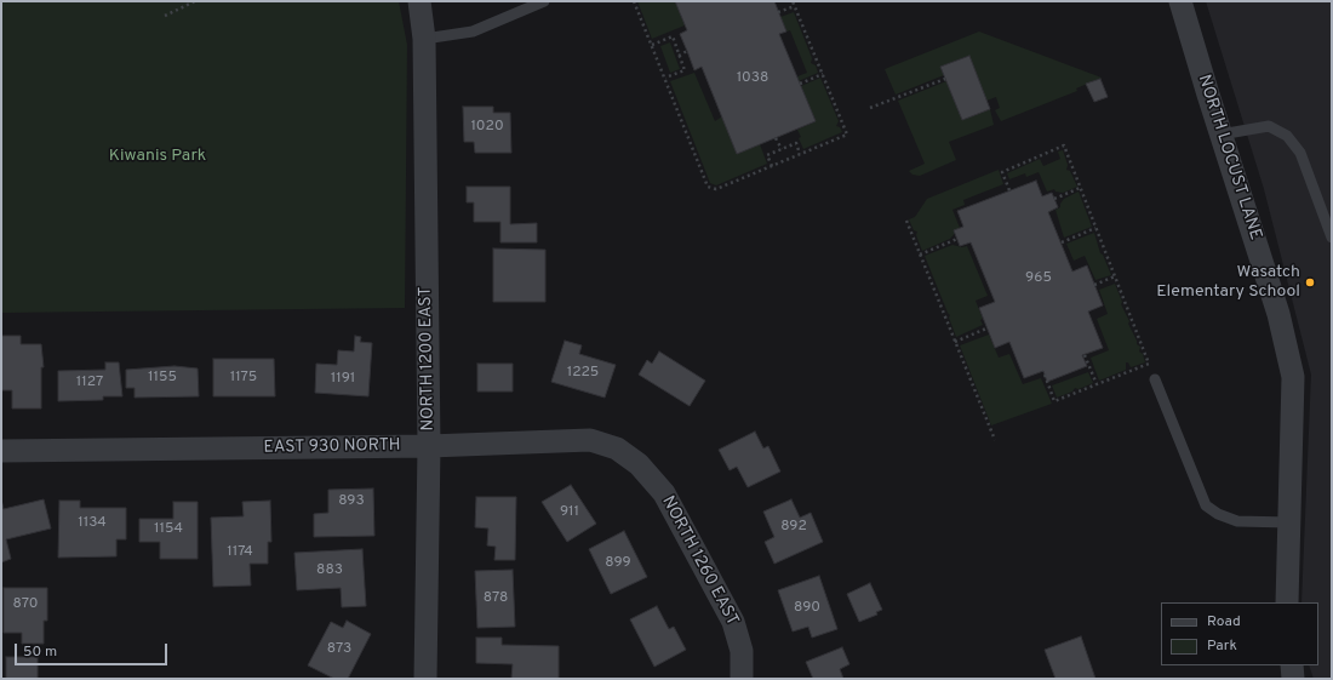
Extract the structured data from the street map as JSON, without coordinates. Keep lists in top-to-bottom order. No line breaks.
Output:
{"streets":{"street":["NORTH LOCUST LANE","NORTH 1200 EAST","EAST 930 NORTH","NORTH 1260 EAST"]},"crossings":[["NORTH 1200 EAST","EAST 930 NORTH"],["EAST 930 NORTH","NORTH 1260 EAST"]],"parks":["Kiwanis Park"],"places":["Wasatch Elementary School"],"house_numbers":["1038","1020","965","1225","1155","1175","1191","1127","893","911","1134","892","1154","1174","899","883","878","870","890","873"],"legend":["Road","Park"],"scale_bar":"50 m"}
